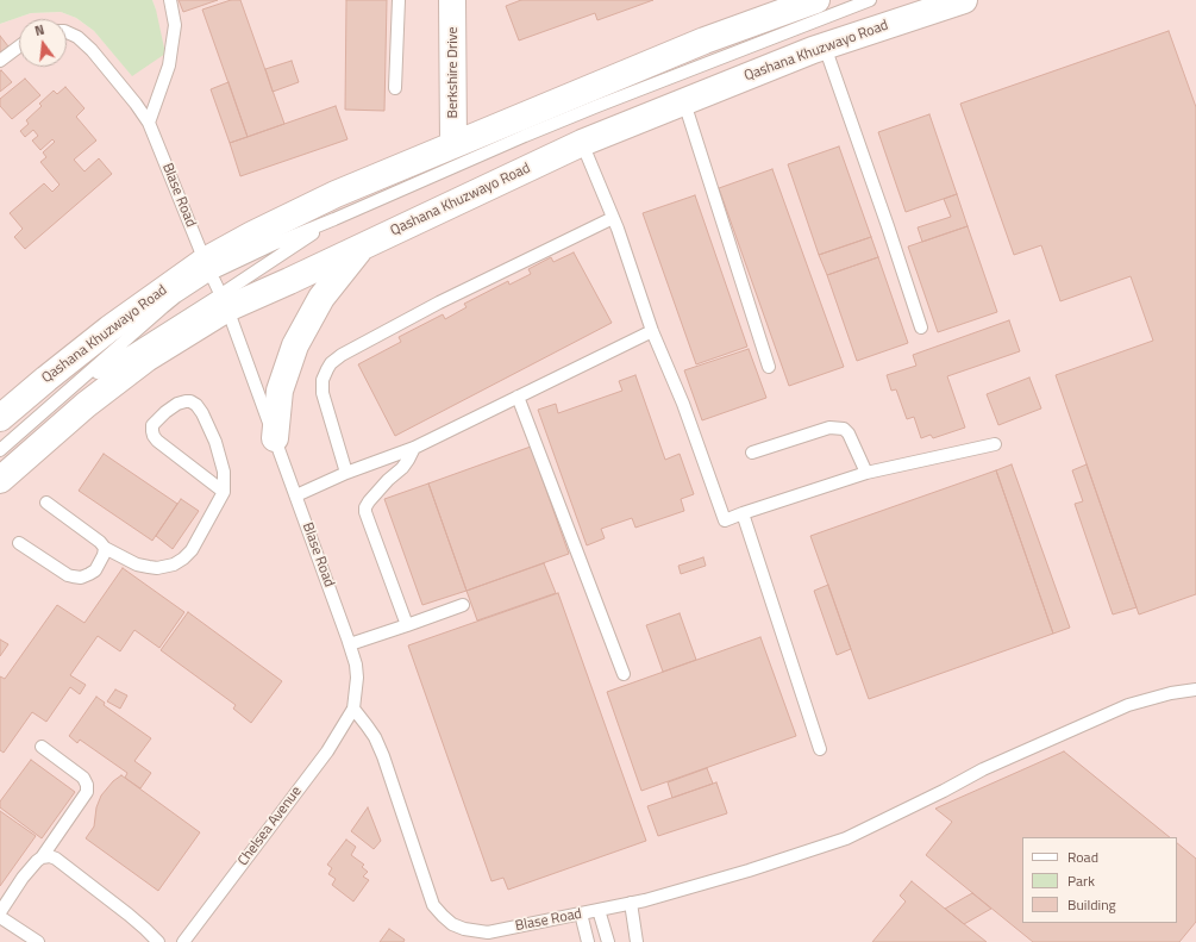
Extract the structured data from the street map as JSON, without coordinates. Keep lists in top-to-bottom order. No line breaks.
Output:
{"streets":{"main road":["Qashana Khuzwayo Road","Berkshire Drive"],"lane":["Blase Road","Chelsea Avenue"]},"crossings":[["Qashana Khuzwayo Road","Berkshire Drive"],["Qashana Khuzwayo Road","Blase Road"],["Blase Road","Chelsea Avenue"]],"legend":["Road","Park","Building"],"north":"top"}
